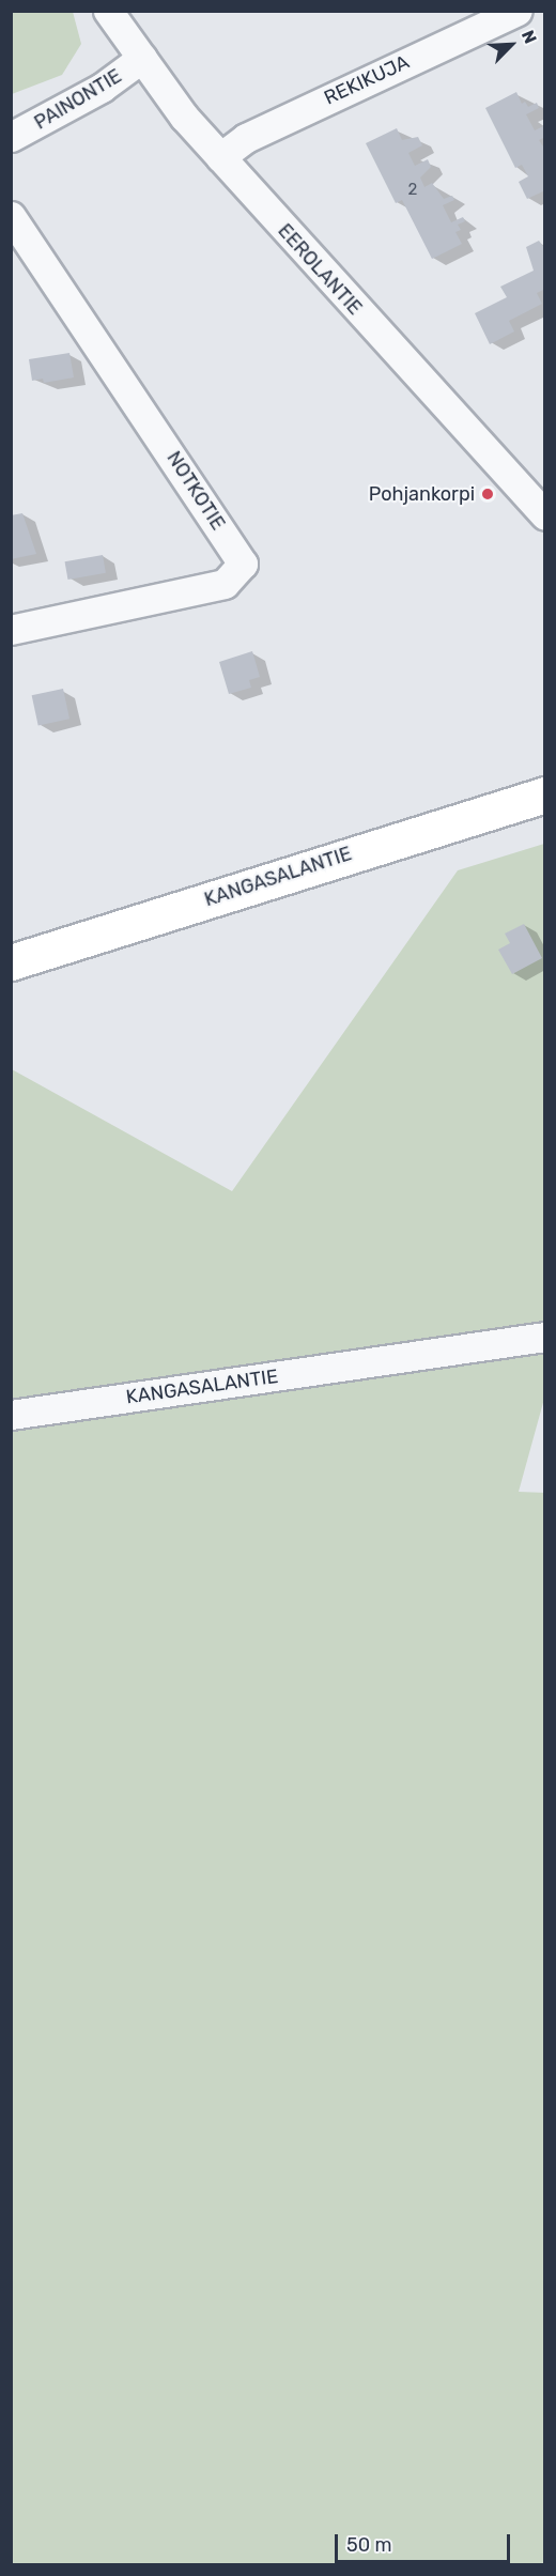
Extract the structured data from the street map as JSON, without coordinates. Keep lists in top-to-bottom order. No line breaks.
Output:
{"streets":{"main road":["KANGASALANTIE"],"street":["REKIKUJA","PAINONTIE","EEROLANTIE","NOTKOTIE"]},"crossings":[["REKIKUJA","EEROLANTIE"],["PAINONTIE","EEROLANTIE"]],"places":["Pohjankorpi"],"house_numbers":["2"],"scale_bar":"50 m","north":"top right"}
